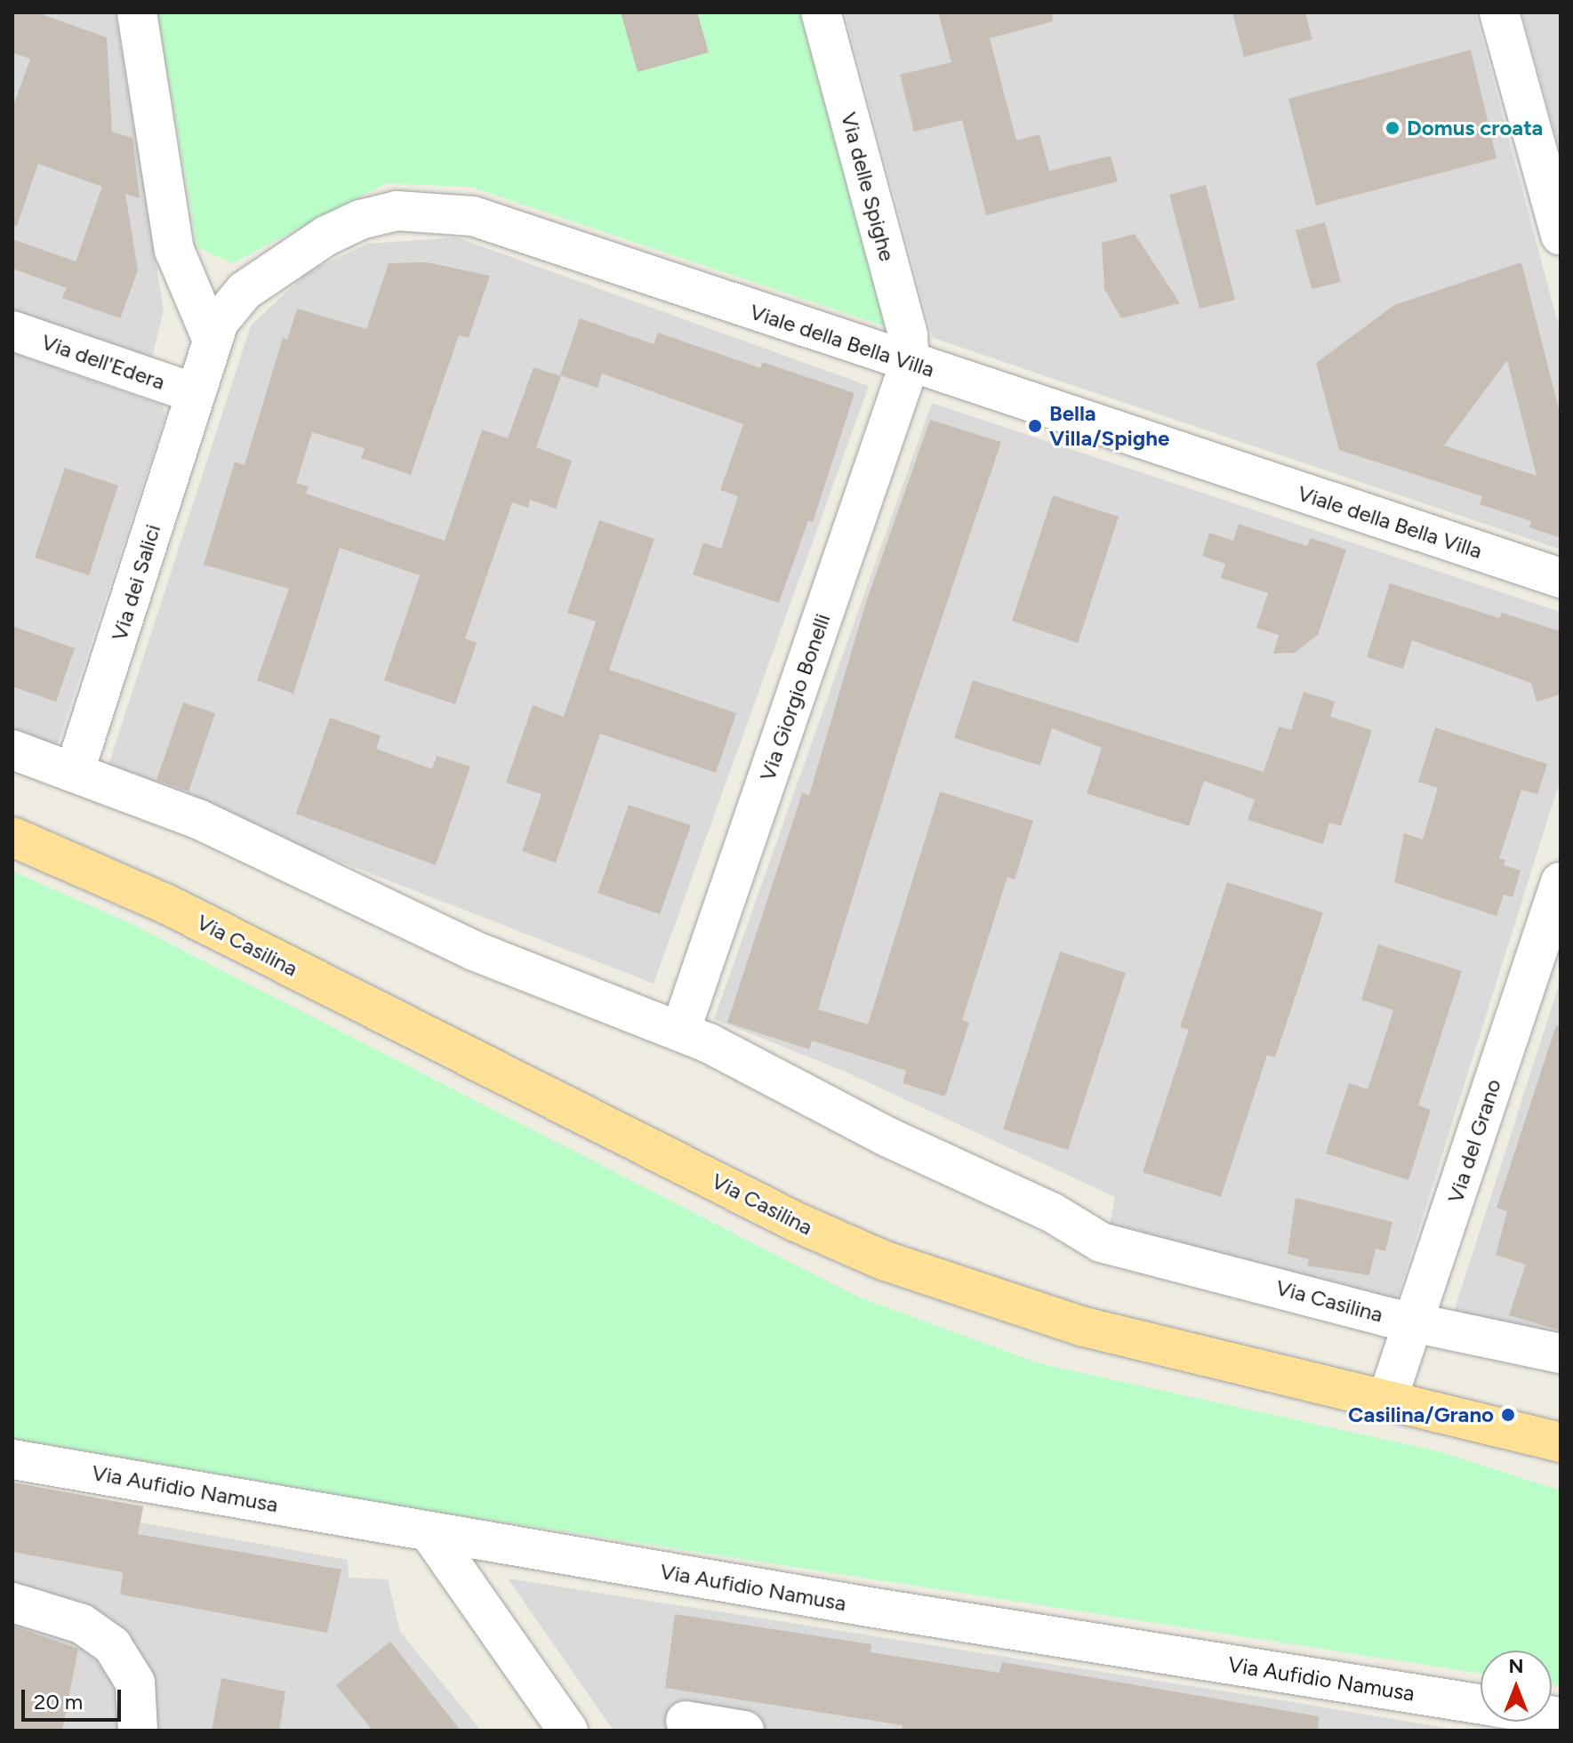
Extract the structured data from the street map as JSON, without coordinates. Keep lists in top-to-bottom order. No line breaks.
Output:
{"streets":{"main road":["Via Casilina"],"street":["Via delle Spighe","Viale della Bella Villa","Via dell'Edera","Via dei Salici","Via Giorgio Bonelli","Via del Grano","Via Aufidio Namusa"]},"crossings":[["Via delle Spighe","Viale della Bella Villa"],["Via delle Spighe","Via Giorgio Bonelli"],["Viale della Bella Villa","Via dell'Edera"],["Viale della Bella Villa","Via dei Salici"],["Viale della Bella Villa","Via Giorgio Bonelli"],["Via dell'Edera","Via dei Salici"],["Via dei Salici","Via Casilina"],["Via Giorgio Bonelli","Via Casilina"],["Via Casilina","Via del Grano"]],"places":["Domus croata","Bella Villa/Spighe","Casilina/Grano"],"scale_bar":"20 m","north":"top"}
